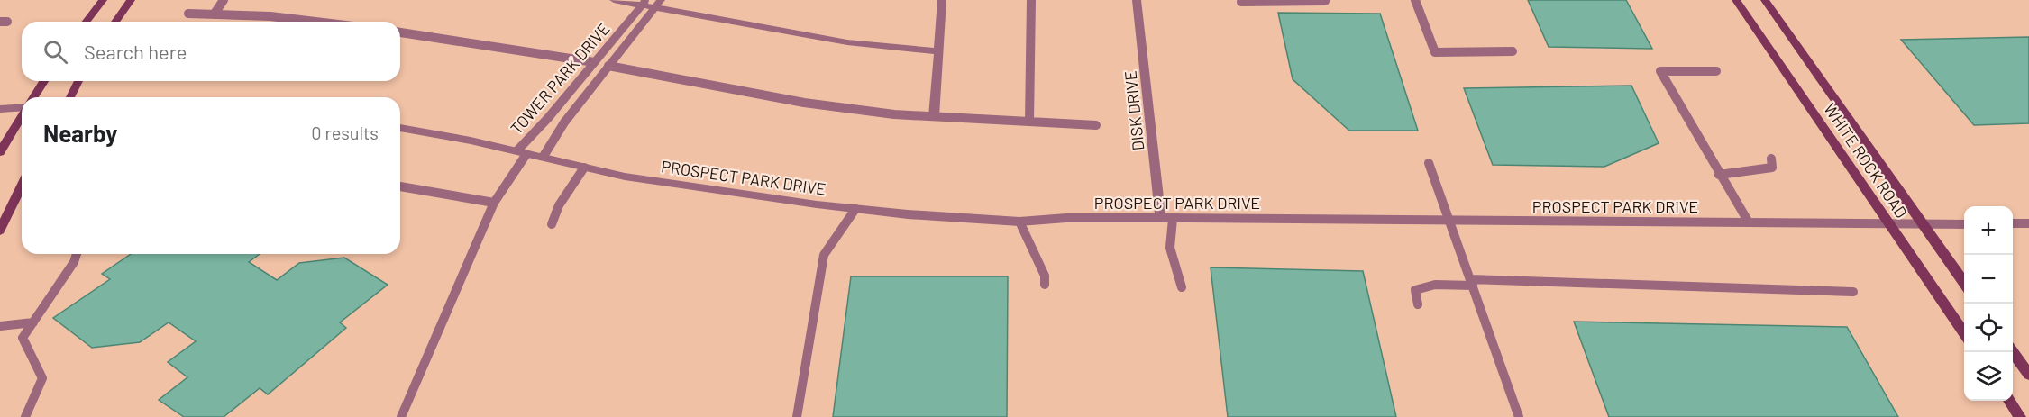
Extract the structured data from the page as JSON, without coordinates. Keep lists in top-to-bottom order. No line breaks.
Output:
{"streets":{"main road":["WHITE ROCK ROAD"],"street":["TOWER PARK DRIVE","DISK DRIVE","PROSPECT PARK DRIVE"]},"crossings":[["TOWER PARK DRIVE","PROSPECT PARK DRIVE"],["DISK DRIVE","PROSPECT PARK DRIVE"],["WHITE ROCK ROAD","PROSPECT PARK DRIVE"]],"page":{"search":"Search here","heading":["Nearby","0 results"],"map_buttons":["+","−"]}}
